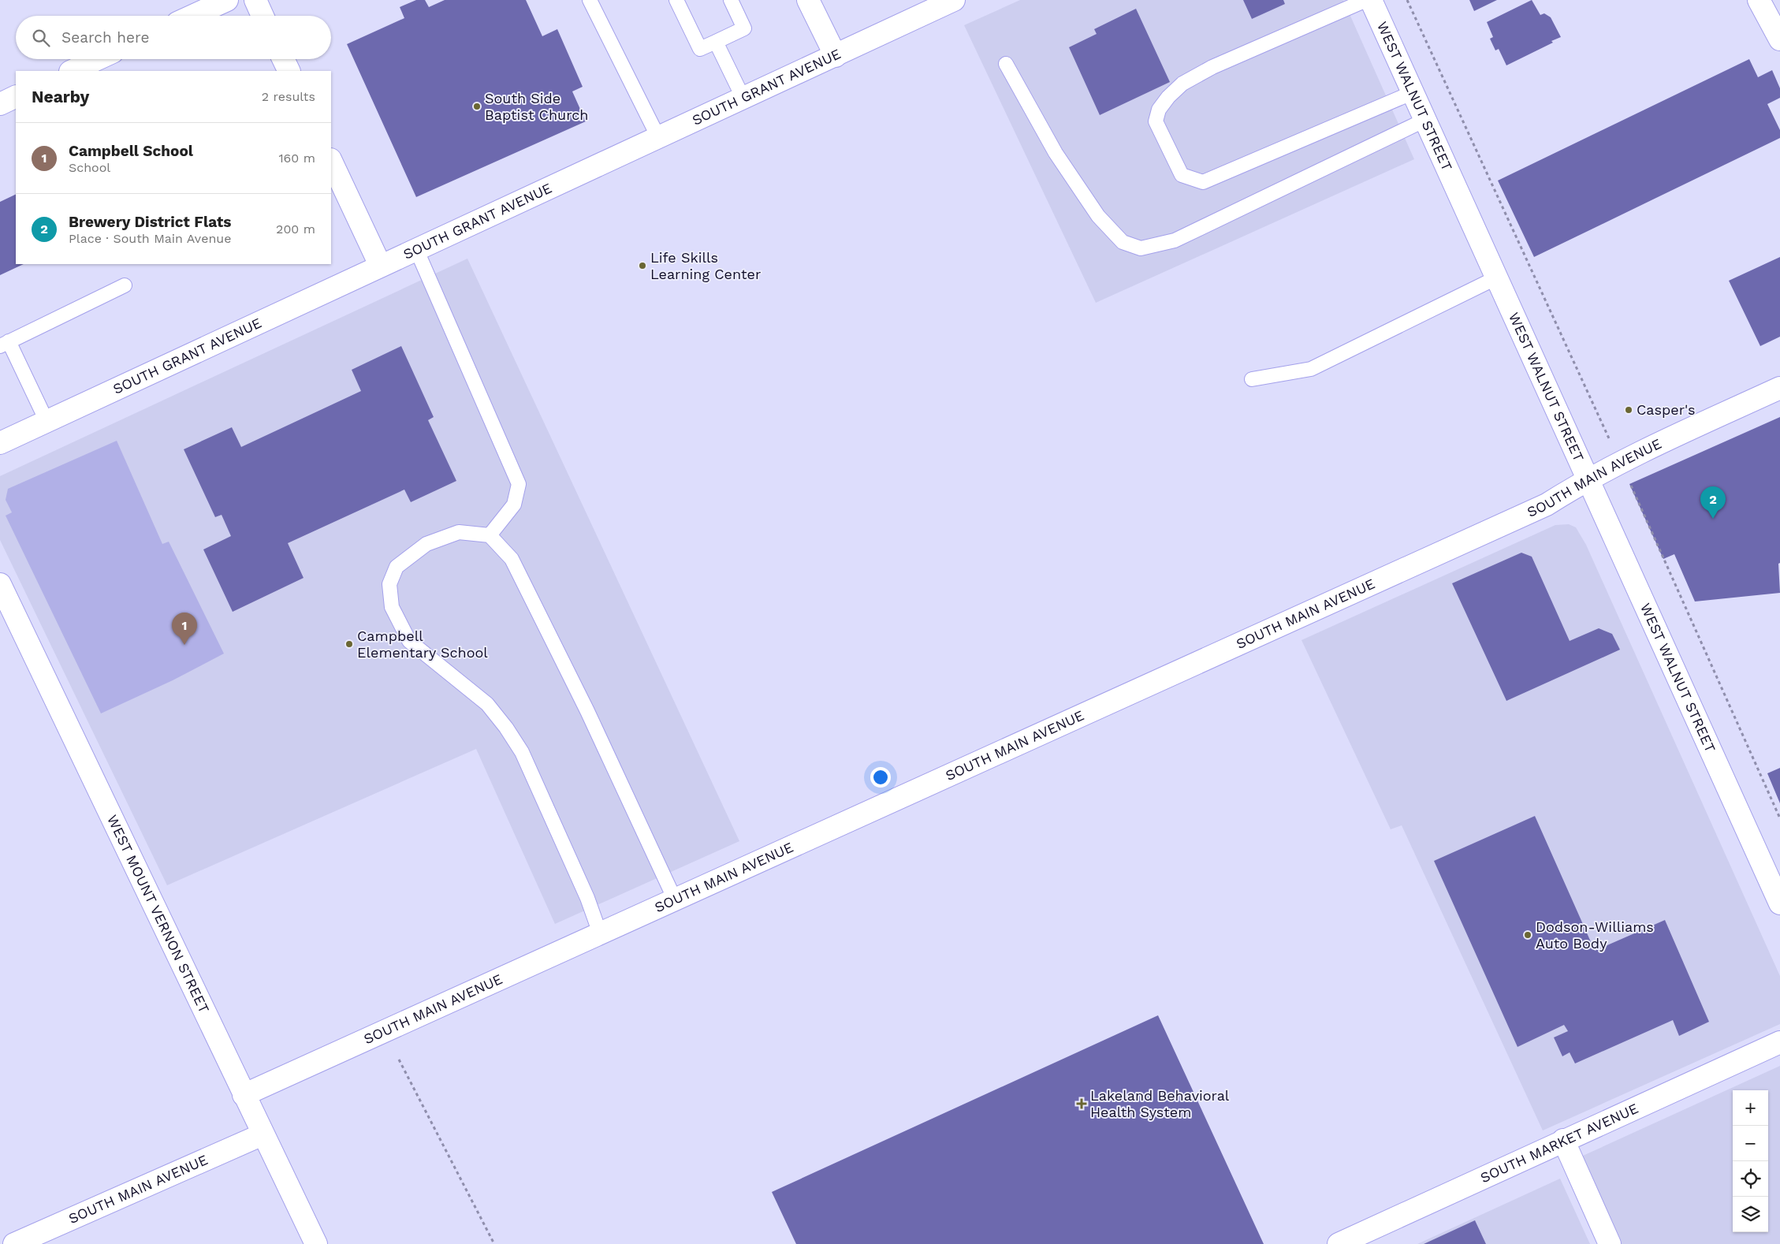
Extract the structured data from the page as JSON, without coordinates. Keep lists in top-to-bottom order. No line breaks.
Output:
{"streets":{"street":["SOUTH GRANT AVENUE","WEST WALNUT STREET","SOUTH MAIN AVENUE","WEST MOUNT VERNON STREET","SOUTH MARKET AVENUE"]},"crossings":[["WEST WALNUT STREET","SOUTH MAIN AVENUE"],["SOUTH MAIN AVENUE","WEST MOUNT VERNON STREET"]],"places":{"other":["South Side Baptist Church","Life Skills Learning Center","Casper's","Campbell Elementary School","Dodson-Williams Auto Body"],"health":["Lakeland Behavioral Health System"]},"page":{"search":"Search here","heading":["Nearby","2 results"],"list":[{"mark":"1","name":"Campbell School","note":"School","value":"160 m"},{"mark":"2","name":"Brewery District Flats","note":"Place · South Main Avenue","value":"200 m"}],"pins":["2","1"],"map_buttons":["+","−"]}}
